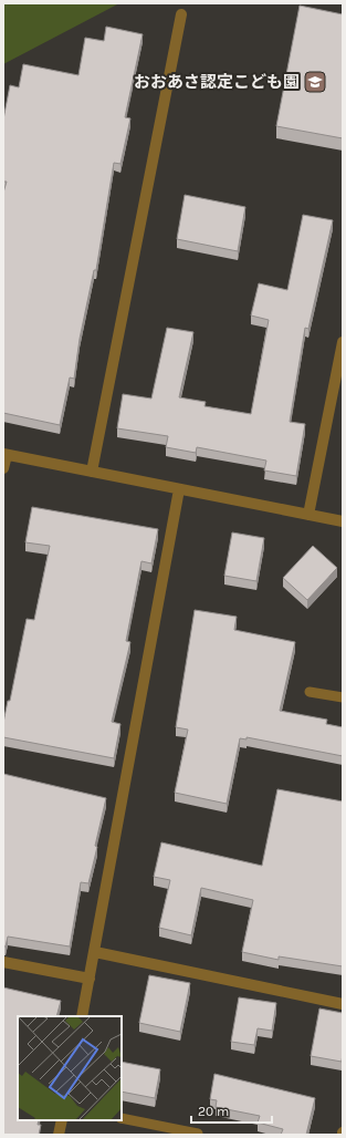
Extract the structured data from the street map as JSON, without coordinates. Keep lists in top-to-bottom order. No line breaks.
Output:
{"places":{"school or university":["おおあさ認定こども園"]},"scale_bar":"20 m"}
